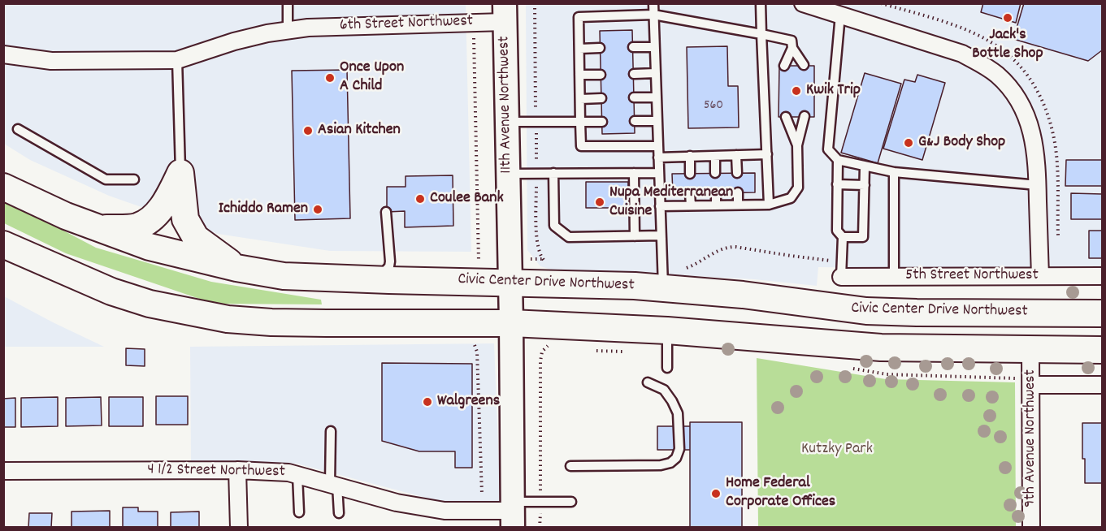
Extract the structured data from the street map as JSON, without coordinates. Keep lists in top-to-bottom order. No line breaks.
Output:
{"streets":{"main road":["11th Avenue Northwest","Civic Center Drive Northwest"],"street":["6th Street Northwest","5th Street Northwest","9th Avenue Northwest","4 1/2 Street Northwest"]},"crossings":[["6th Street Northwest","11th Avenue Northwest"],["11th Avenue Northwest","Civic Center Drive Northwest"],["11th Avenue Northwest","4 1/2 Street Northwest"]],"parks":["Kutzky Park"],"places":["Jack's Bottle Shop","Once Upon A Child","Kwik Trip","Asian Kitchen","G&J Body Shop","Coulee Bank","Nupa Mediterranean Cuisine","Ichiddo Ramen","Walgreens","Home Federal Corporate Offices"],"house_numbers":["560"]}
